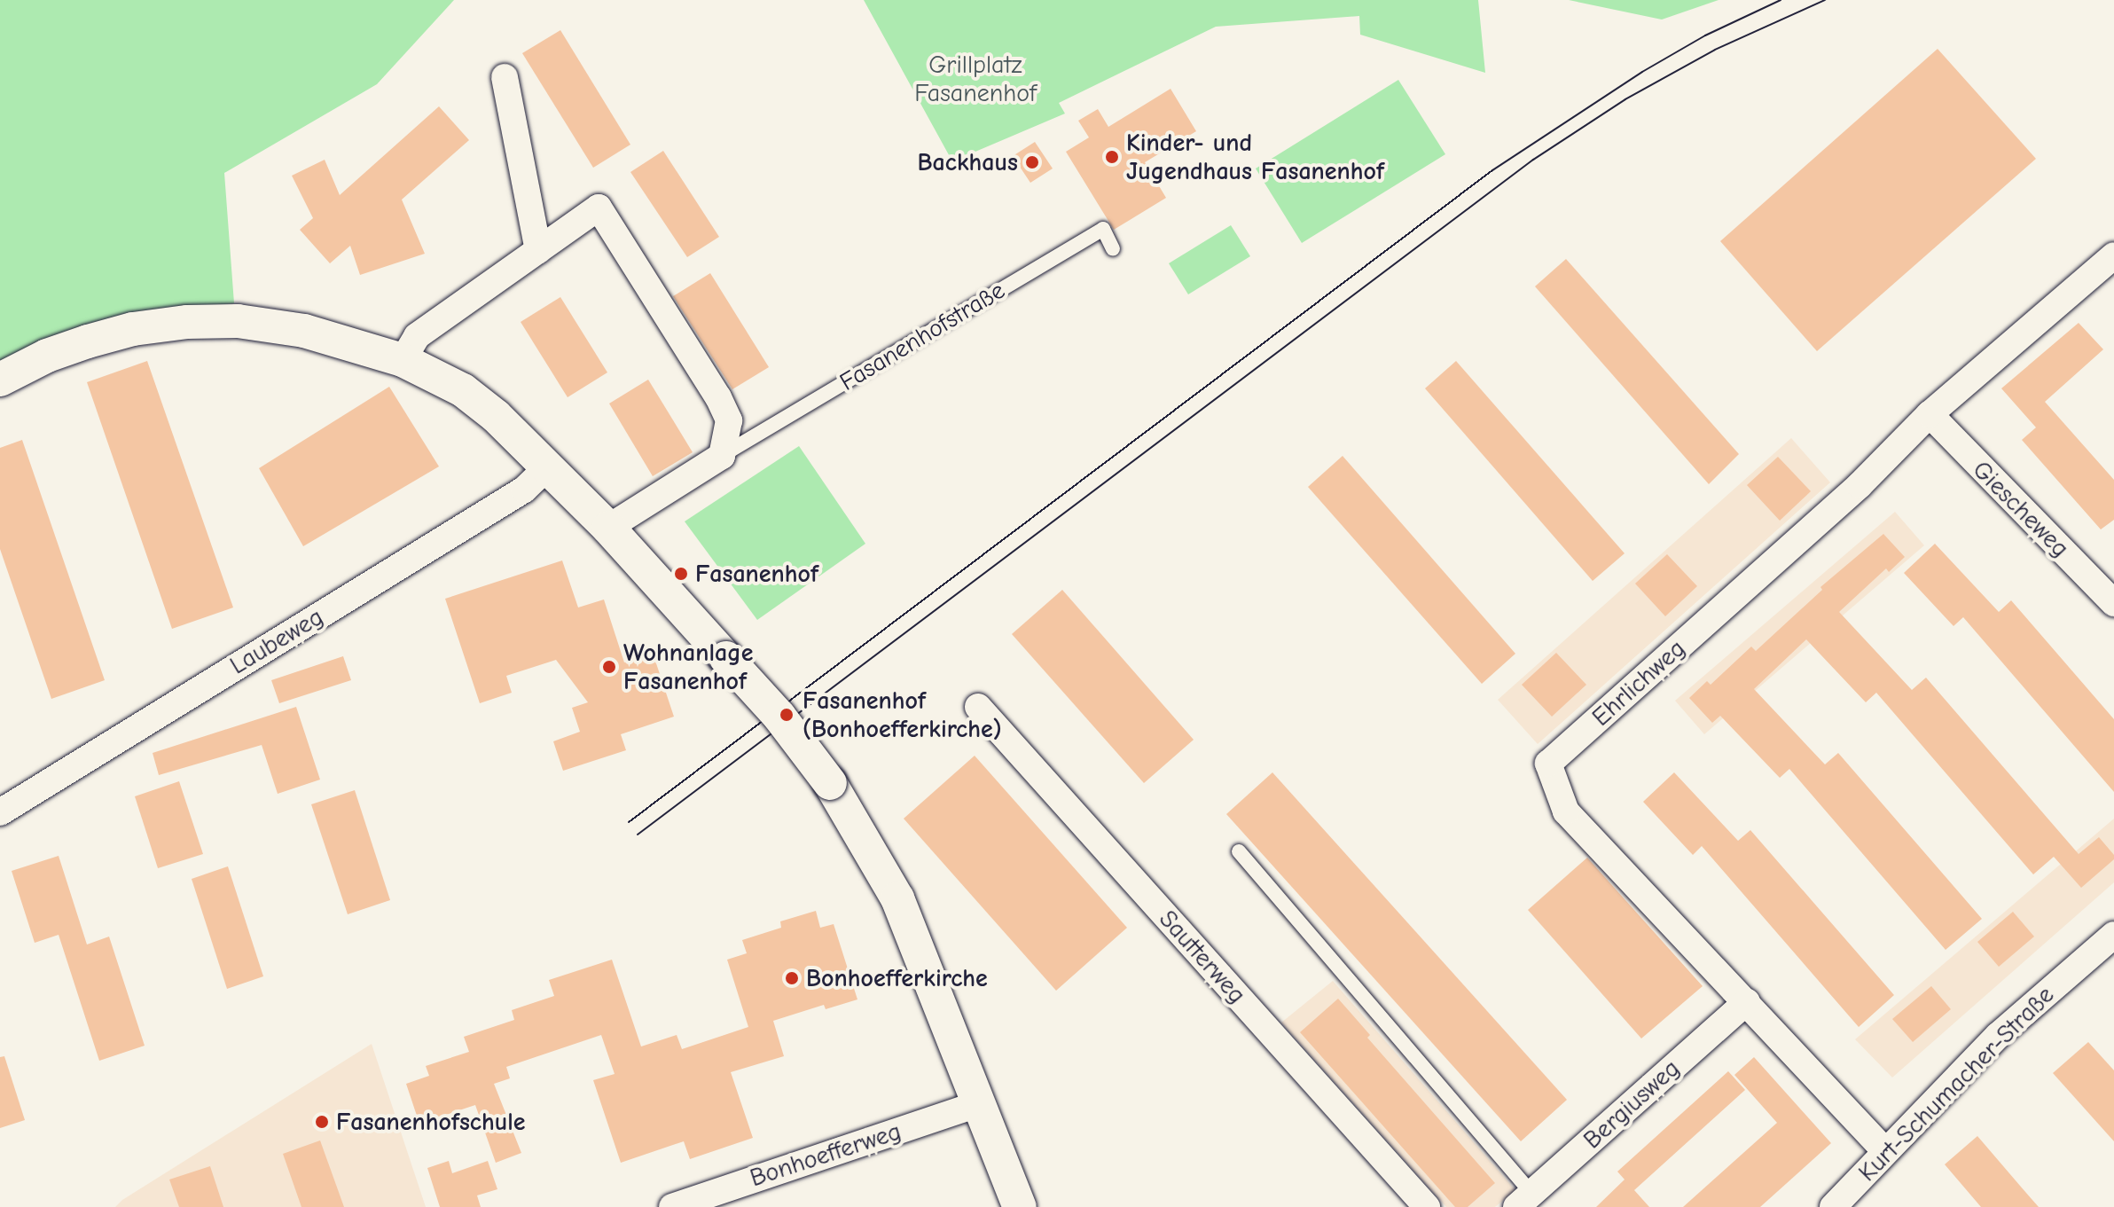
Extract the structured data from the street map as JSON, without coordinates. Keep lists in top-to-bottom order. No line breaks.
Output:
{"streets":{"street":["Fasanenhofstraße","Giescheweg","Laubeweg","Ehrlichweg","Sautterweg","Kurt-Schumacher-Straße","Bergiusweg","Bonhoefferweg"]},"crossings":[["Giescheweg","Ehrlichweg"],["Ehrlichweg","Kurt-Schumacher-Straße"],["Ehrlichweg","Bergiusweg"]],"parks":["Grillplatz Fasanenhof"],"places":["Kinder- und Jugendhaus Fasanenhof","Backhaus","Fasanenhof","Wohnanlage Fasanenhof","Fasanenhof (Bonhoefferkirche)","Bonhoefferkirche","Fasanenhofschule"]}
